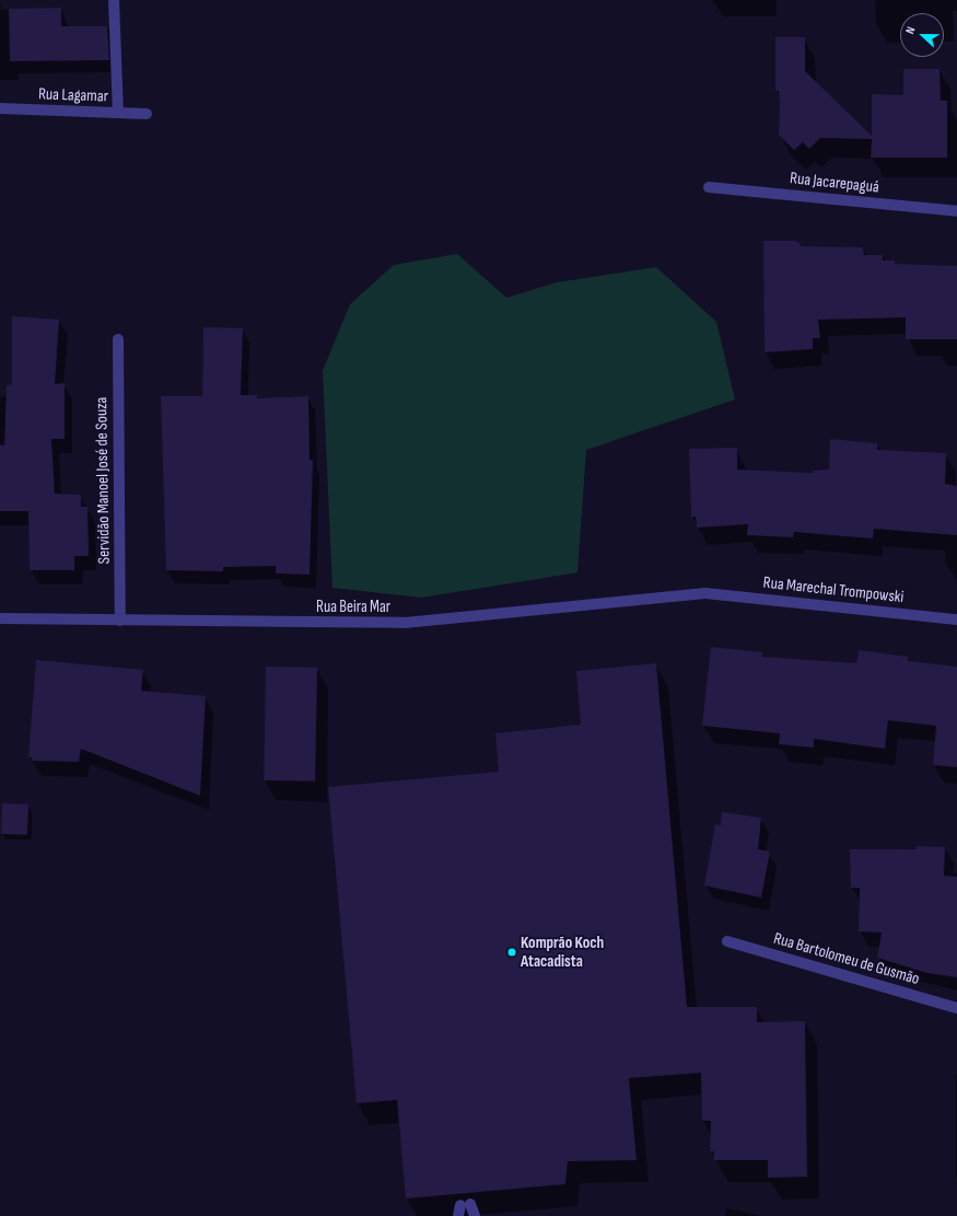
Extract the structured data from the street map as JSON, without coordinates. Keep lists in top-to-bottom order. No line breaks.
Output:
{"streets":{"street":["Rua Lagamar","Rua Jacarepaguá","Servidão Manoel José de Souza","Rua Marechal Trompowski","Rua Beira Mar","Rua Bartolomeu de Gusmão"]},"crossings":[["Servidão Manoel José de Souza","Rua Beira Mar"],["Rua Marechal Trompowski","Rua Beira Mar"]],"places":["Komprão Koch Atacadista"],"north":"left"}
